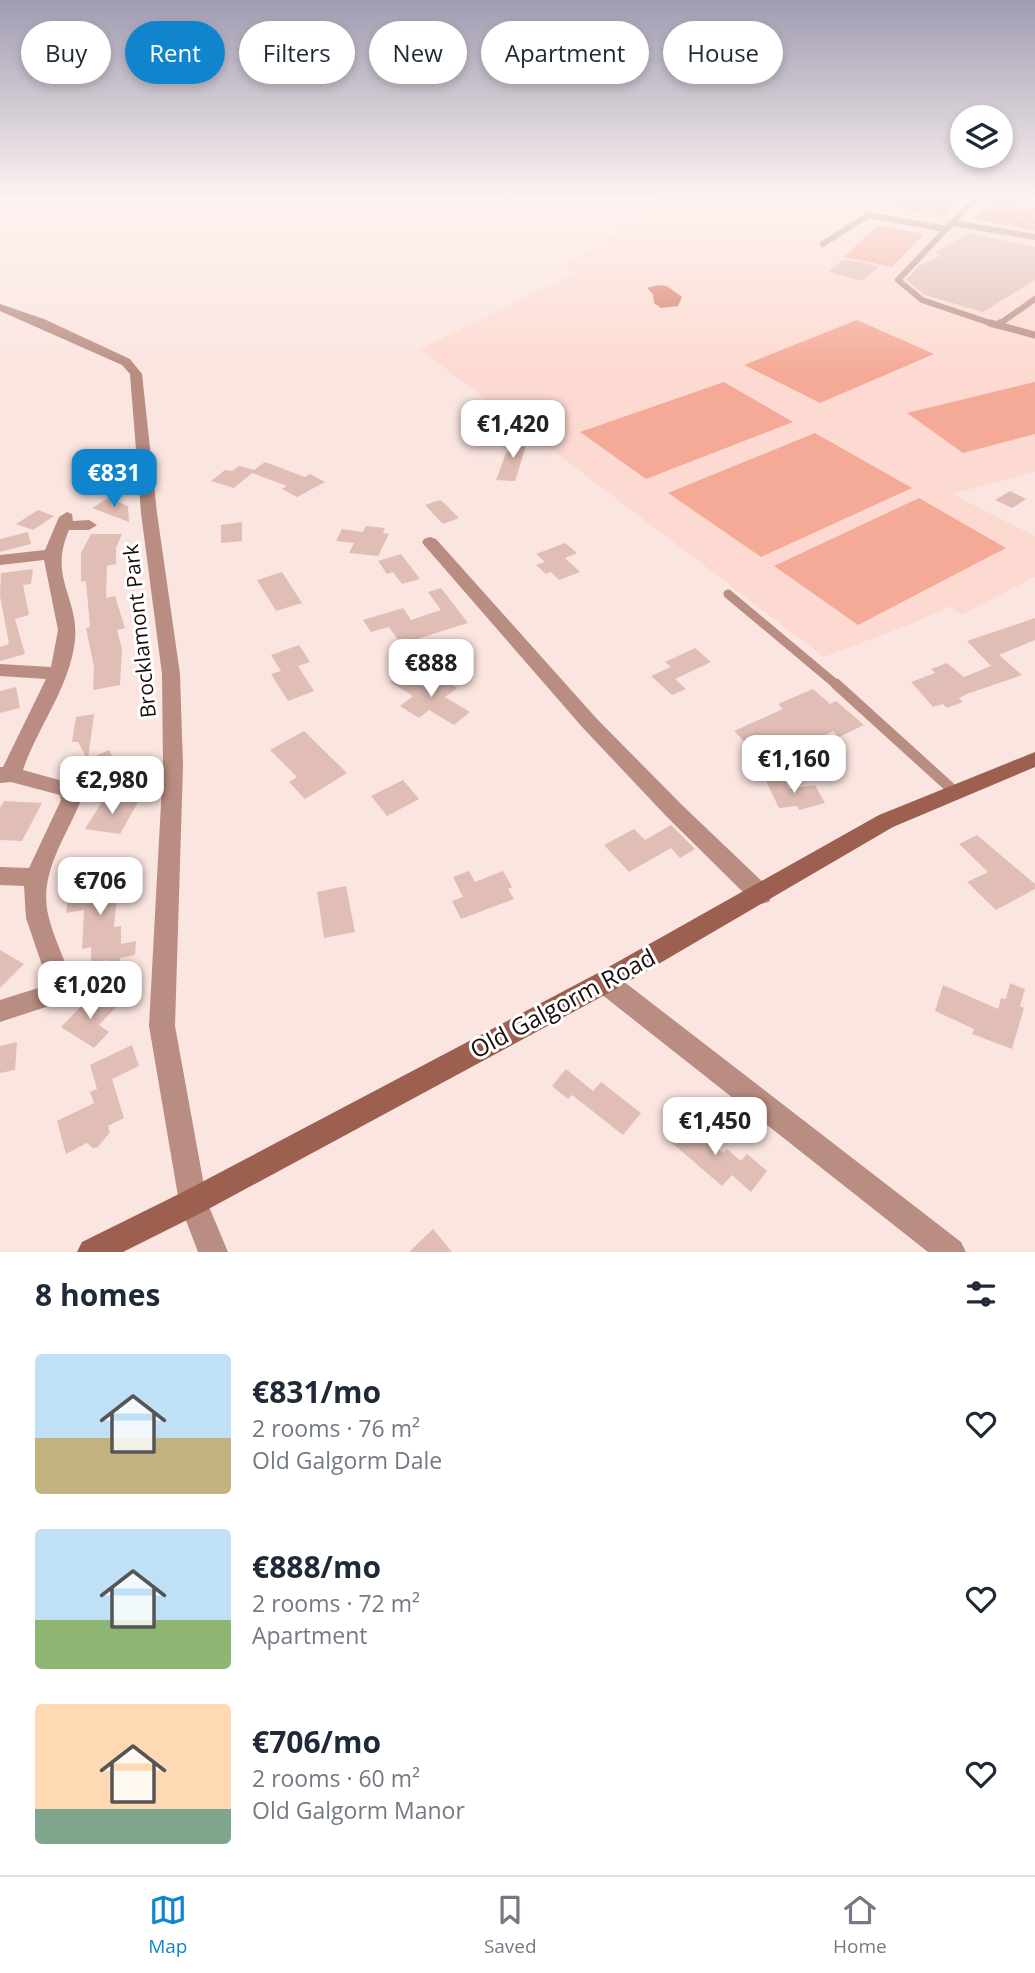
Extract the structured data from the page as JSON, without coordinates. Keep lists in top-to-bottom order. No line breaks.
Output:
{"streets":{"street":["Brocklamont Park","Old Galgorm Road"]},"crossings":[["Brocklamont Park","Old Galgorm Road"]],"page":{"chip":["Buy","Rent","Filters","New","Apartment","House"],"price":["€1,420","€831","€888","€1,160","€2,980","€706","€1,020","€1,450"],"heading":"8 homes","list":[{"name":"€831/mo","note":"2 rooms · 76 m² · Old Galgorm Dale"},{"name":"€888/mo","note":"2 rooms · 72 m² · Apartment"},{"name":"€706/mo","note":"2 rooms · 60 m² · Old Galgorm Manor"}],"tabs":["Map","Saved","Home"]}}
